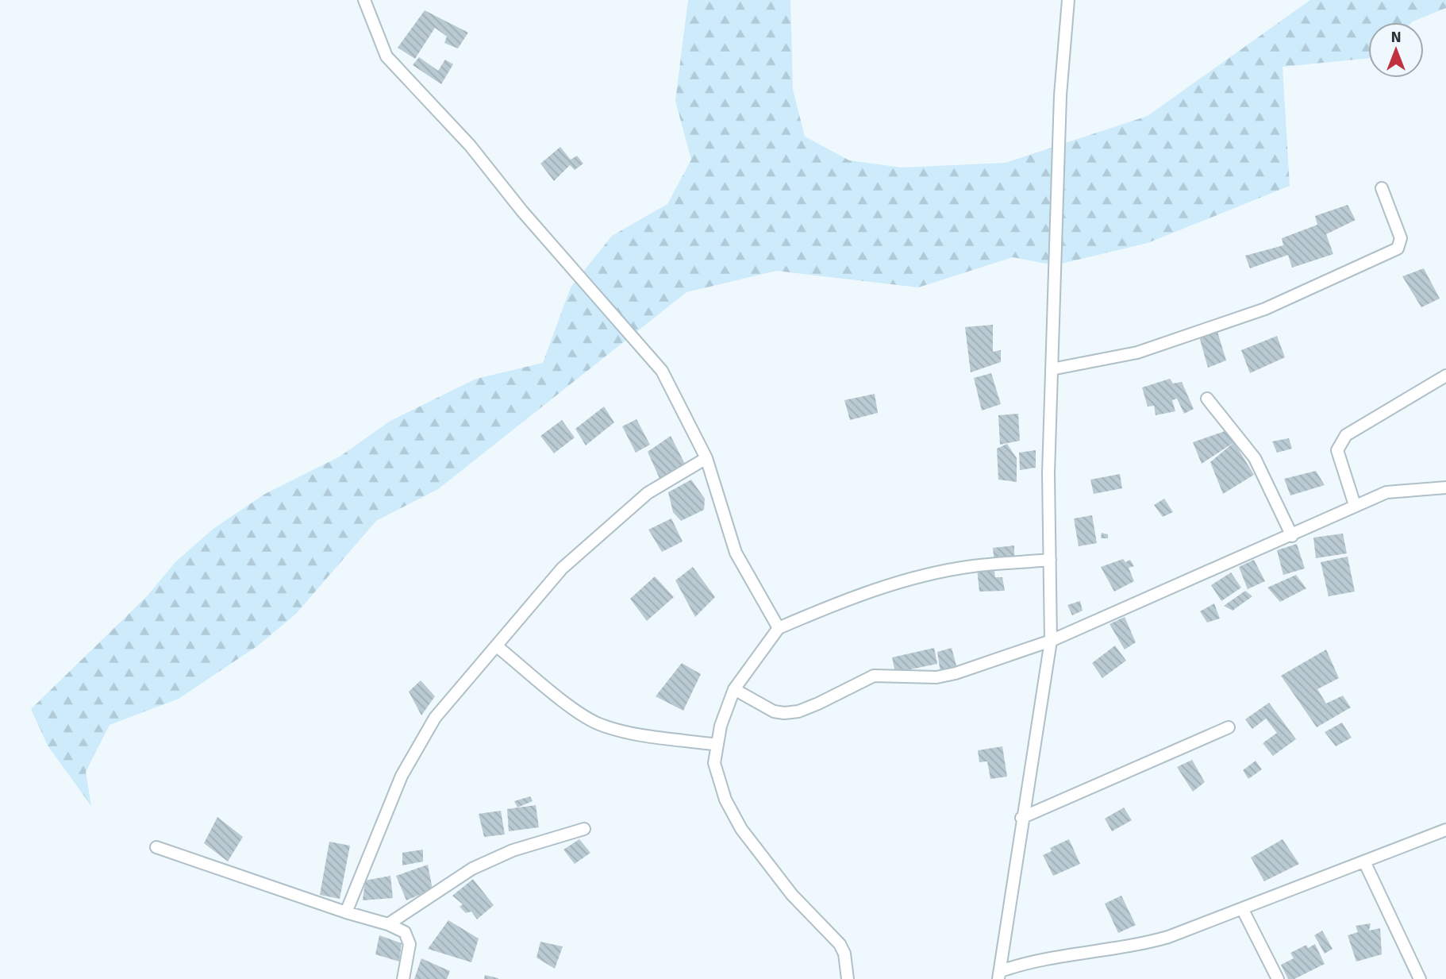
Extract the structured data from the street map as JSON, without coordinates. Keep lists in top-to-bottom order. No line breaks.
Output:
{"north":"top"}
